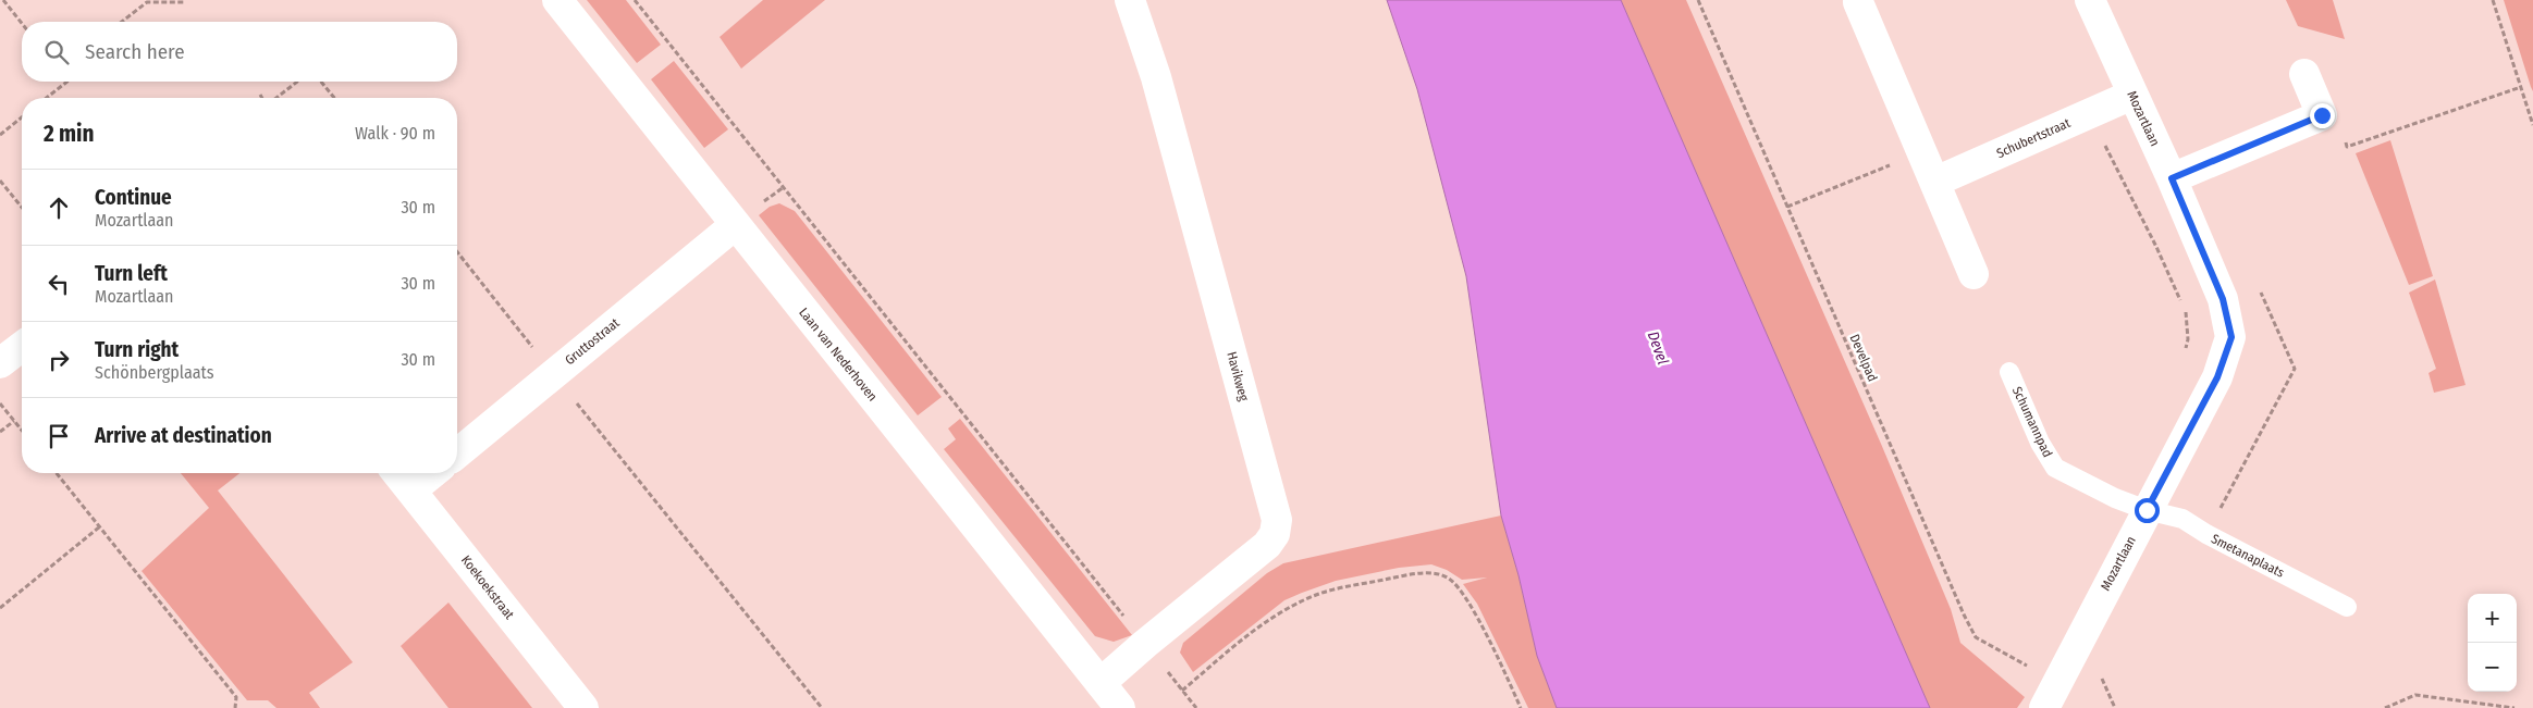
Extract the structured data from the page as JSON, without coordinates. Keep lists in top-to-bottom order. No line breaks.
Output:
{"streets":{"street":["Mozartlaan","Schubertstraat","Gruttostraat","Laan van Nederhoven","Havikweg","Koekoekstraat"],"lane":["Schumannpad","Smetanaplaats"],"path":["Develpad"]},"crossings":[["Mozartlaan","Schubertstraat"],["Mozartlaan","Develpad"],["Mozartlaan","Schumannpad"],["Mozartlaan","Smetanaplaats"],["Gruttostraat","Laan van Nederhoven"],["Laan van Nederhoven","Havikweg"],["Schumannpad","Smetanaplaats"]],"water":["Devel"],"page":{"search":"Search here","heading":["2 min","Walk · 90 m"],"list":[["Continue","Mozartlaan","30 m"],["Turn left","Mozartlaan","30 m"],["Turn right","Schönbergplaats","30 m"],"Arrive at destination"],"map_buttons":["+","−"]}}
